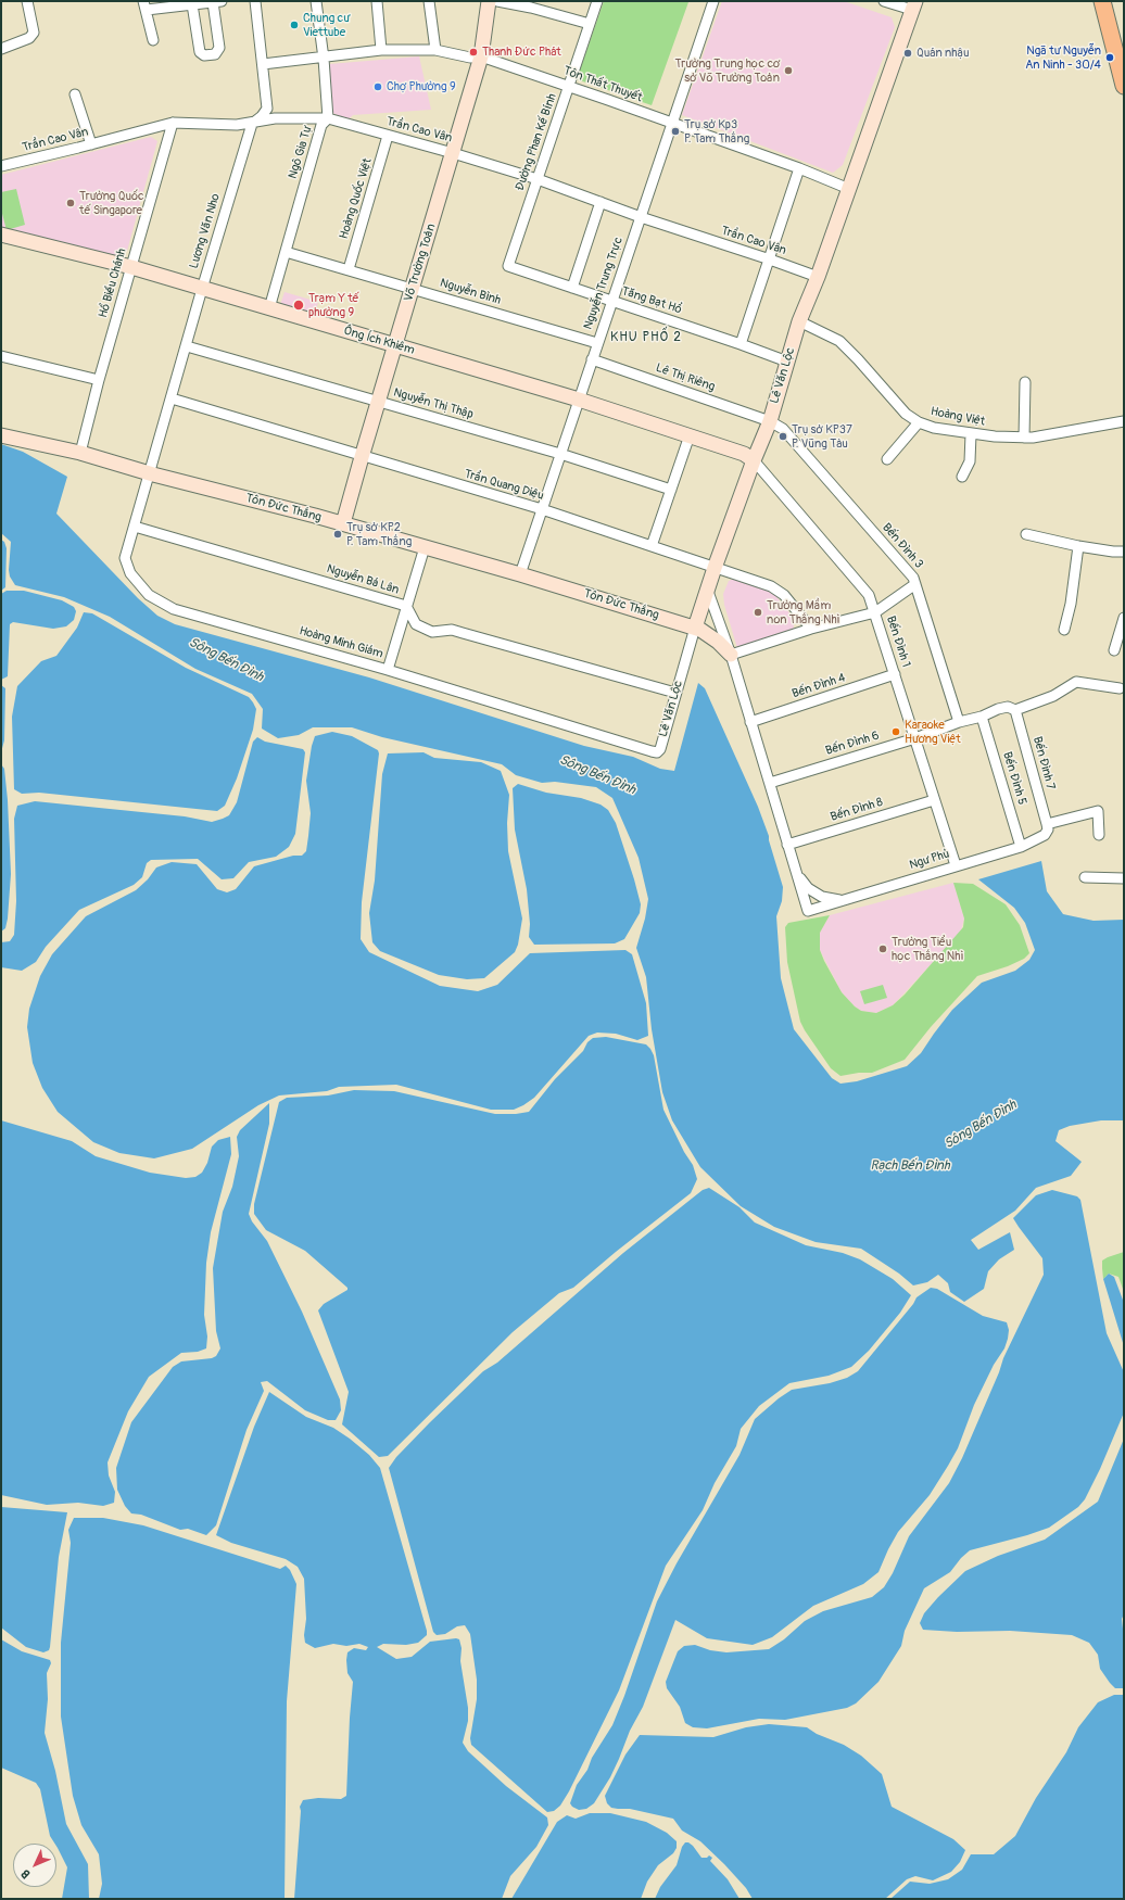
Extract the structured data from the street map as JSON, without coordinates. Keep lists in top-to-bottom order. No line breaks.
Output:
{"streets":{"street":["Tôn Thất Thuyết","Trần Cao Vân","Đường Phan Kế Bính","Ngô Gia Tự","Hoàng Quốc Việt","Lương Văn Nho","Võ Trường Toản","Hồ Biểu Chánh","Nguyễn Trung Trực","Nguyễn Bình","Tăng Bạt Hổ","Ông Ích Khiêm","Lê Văn Lộc","Lê Thị Riêng","Nguyễn Thị Thập","Hoàng Việt","Trần Quang Diệu","Tôn Đức Thắng","Bến Đình 3","Nguyễn Bá Lân","Bến Đình 1","Hoàng Minh Giám","Bến Đình 4","Bến Đình 6","Bến Đình 7","Bến Đình 5","Bến Đình 8","Ngư Phủ"]},"crossings":[["Tôn Thất Thuyết","Đường Phan Kế Bính"],["Tôn Thất Thuyết","Ngô Gia Tự"],["Tôn Thất Thuyết","Lương Văn Nho"],["Tôn Thất Thuyết","Võ Trường Toản"],["Tôn Thất Thuyết","Nguyễn Trung Trực"],["Tôn Thất Thuyết","Lê Văn Lộc"],["Trần Cao Vân","Đường Phan Kế Bính"],["Trần Cao Vân","Ngô Gia Tự"],["Trần Cao Vân","Hoàng Quốc Việt"],["Trần Cao Vân","Lương Văn Nho"],["Trần Cao Vân","Võ Trường Toản"],["Trần Cao Vân","Hồ Biểu Chánh"],["Trần Cao Vân","Nguyễn Trung Trực"],["Trần Cao Vân","Lê Văn Lộc"],["Đường Phan Kế Bính","Tăng Bạt Hổ"],["Ngô Gia Tự","Nguyễn Bình"],["Ngô Gia Tự","Ông Ích Khiêm"],["Hoàng Quốc Việt","Nguyễn Bình"],["Lương Văn Nho","Ông Ích Khiêm"],["Lương Văn Nho","Nguyễn Thị Thập"],["Lương Văn Nho","Trần Quang Diệu"],["Lương Văn Nho","Tôn Đức Thắng"],["Lương Văn Nho","Hoàng Minh Giám"],["Võ Trường Toản","Nguyễn Bình"],["Võ Trường Toản","Ông Ích Khiêm"],["Võ Trường Toản","Nguyễn Thị Thập"],["Võ Trường Toản","Trần Quang Diệu"],["Võ Trường Toản","Tôn Đức Thắng"],["Hồ Biểu Chánh","Ông Ích Khiêm"],["Hồ Biểu Chánh","Tôn Đức Thắng"],["Nguyễn Trung Trực","Nguyễn Bình"],["Nguyễn Trung Trực","Tăng Bạt Hổ"],["Nguyễn Trung Trực","Ông Ích Khiêm"],["Nguyễn Trung Trực","Lê Thị Riêng"],["Nguyễn Trung Trực","Nguyễn Thị Thập"],["Nguyễn Trung Trực","Trần Quang Diệu"],["Nguyễn Trung Trực","Tôn Đức Thắng"],["Tăng Bạt Hổ","Lê Văn Lộc"],["Ông Ích Khiêm","Lê Văn Lộc"],["Ông Ích Khiêm","Bến Đình 1"],["Lê Văn Lộc","Lê Thị Riêng"],["Lê Văn Lộc","Hoàng Việt"],["Lê Văn Lộc","Trần Quang Diệu"],["Lê Văn Lộc","Tôn Đức Thắng"],["Lê Văn Lộc","Bến Đình 3"],["Lê Văn Lộc","Nguyễn Bá Lân"],["Lê Văn Lộc","Bến Đình 1"],["Lê Văn Lộc","Hoàng Minh Giám"],["Lê Thị Riêng","Bến Đình 3"],["Tôn Đức Thắng","Hoàng Minh Giám"],["Bến Đình 3","Bến Đình 6"],["Nguyễn Bá Lân","Hoàng Minh Giám"],["Bến Đình 1","Bến Đình 4"],["Bến Đình 1","Bến Đình 6"],["Bến Đình 1","Bến Đình 8"],["Bến Đình 1","Ngư Phủ"],["Bến Đình 6","Bến Đình 7"],["Bến Đình 6","Bến Đình 5"],["Bến Đình 7","Ngư Phủ"],["Bến Đình 5","Ngư Phủ"]],"districts":["KHU PHỐ 2"],"water":["Sông Bến Đình","Rạch Bến Đình"],"places":["Chung cư Viettube","Thanh Đức Phát","Quán nhậu","Ngã tư Nguyễn An Ninh - 30/4","Trường Trung học cơ sở Võ Trường Toản","Chợ Phường 9","Trụ sở Kp3 P. Tam Thắng","Trường Quốc tế Singapore","Trạm Y tế phường 9","Trụ sở KP37 P. Vũng Tàu","Trụ sở KP2 P. Tam Thắng","Trường Mầm non Thắng Nhì","Karaoke Hương Việt","Trường Tiểu học Thắng Nhì"],"north":"bottom left"}
